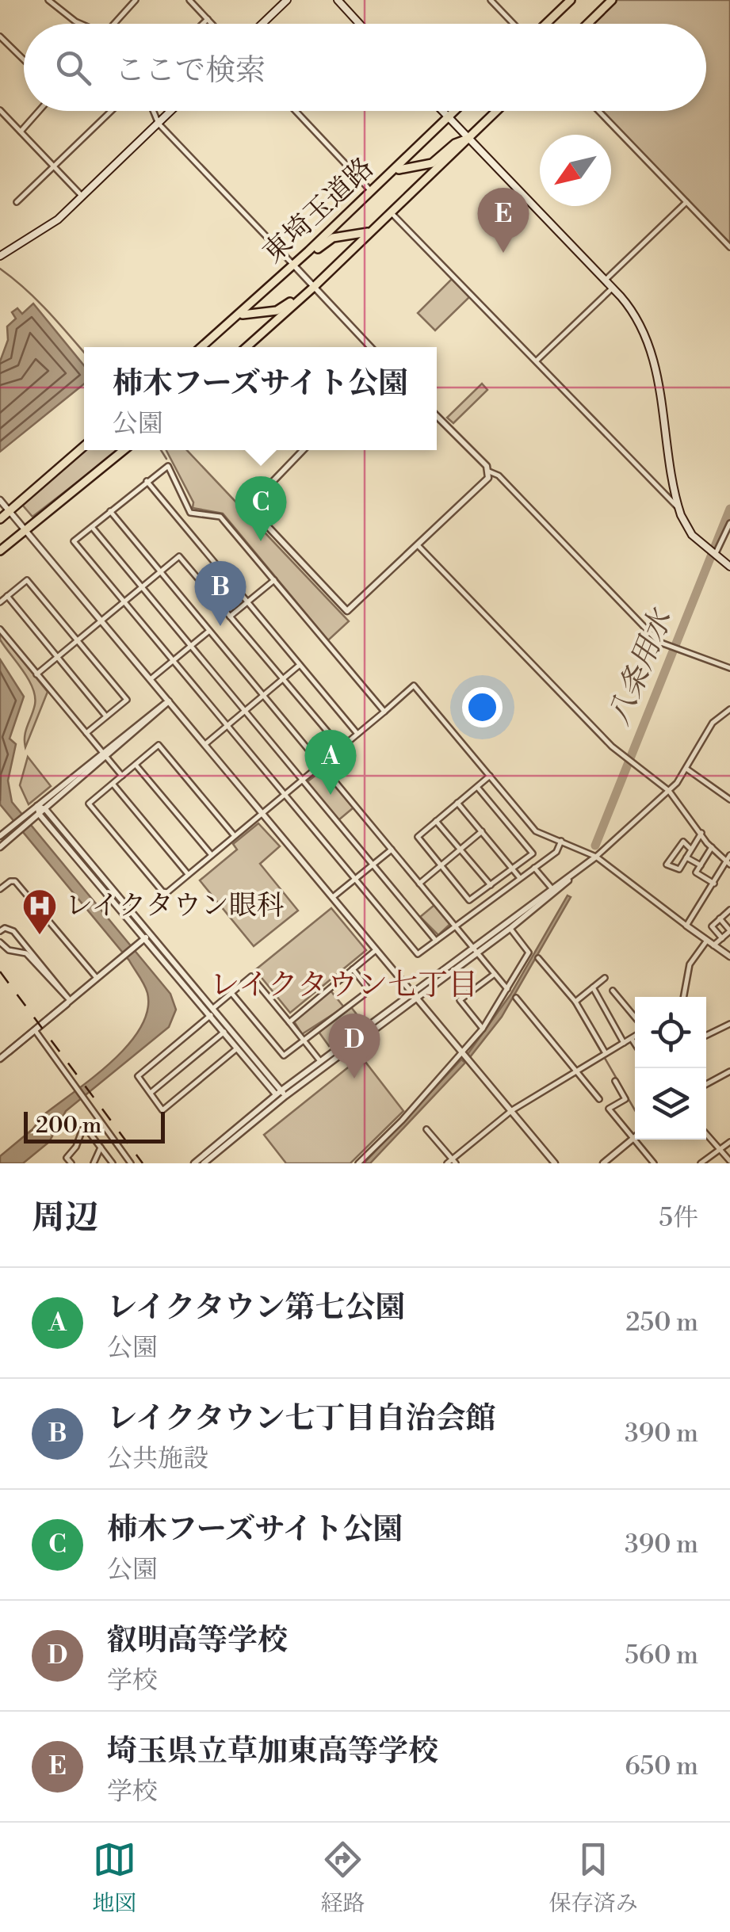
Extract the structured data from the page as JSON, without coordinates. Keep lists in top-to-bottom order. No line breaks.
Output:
{"streets":{"highway":["東埼玉道路"]},"districts":["レイクタウン七丁目"],"water":["八条用水"],"places":{"hospital":["レイクタウン眼科"]},"scale_bar":"200 m","north":"bottom left","page":{"search":"ここで検索","pins":["E","C","B","A","D"],"popup":["柿木フーズサイト公園","公園"],"scale":"200 m","heading":["周辺","5件"],"list":[{"mark":"A","name":"レイクタウン第七公園","note":"公園","value":"250 m"},{"mark":"B","name":"レイクタウン七丁目自治会館","note":"公共施設","value":"390 m"},{"mark":"C","name":"柿木フーズサイト公園","note":"公園","value":"390 m"},{"mark":"D","name":"叡明高等学校","note":"学校","value":"560 m"},{"mark":"E","name":"埼玉県立草加東高等学校","note":"学校","value":"650 m"}],"nav":["地図","経路","保存済み"]}}
